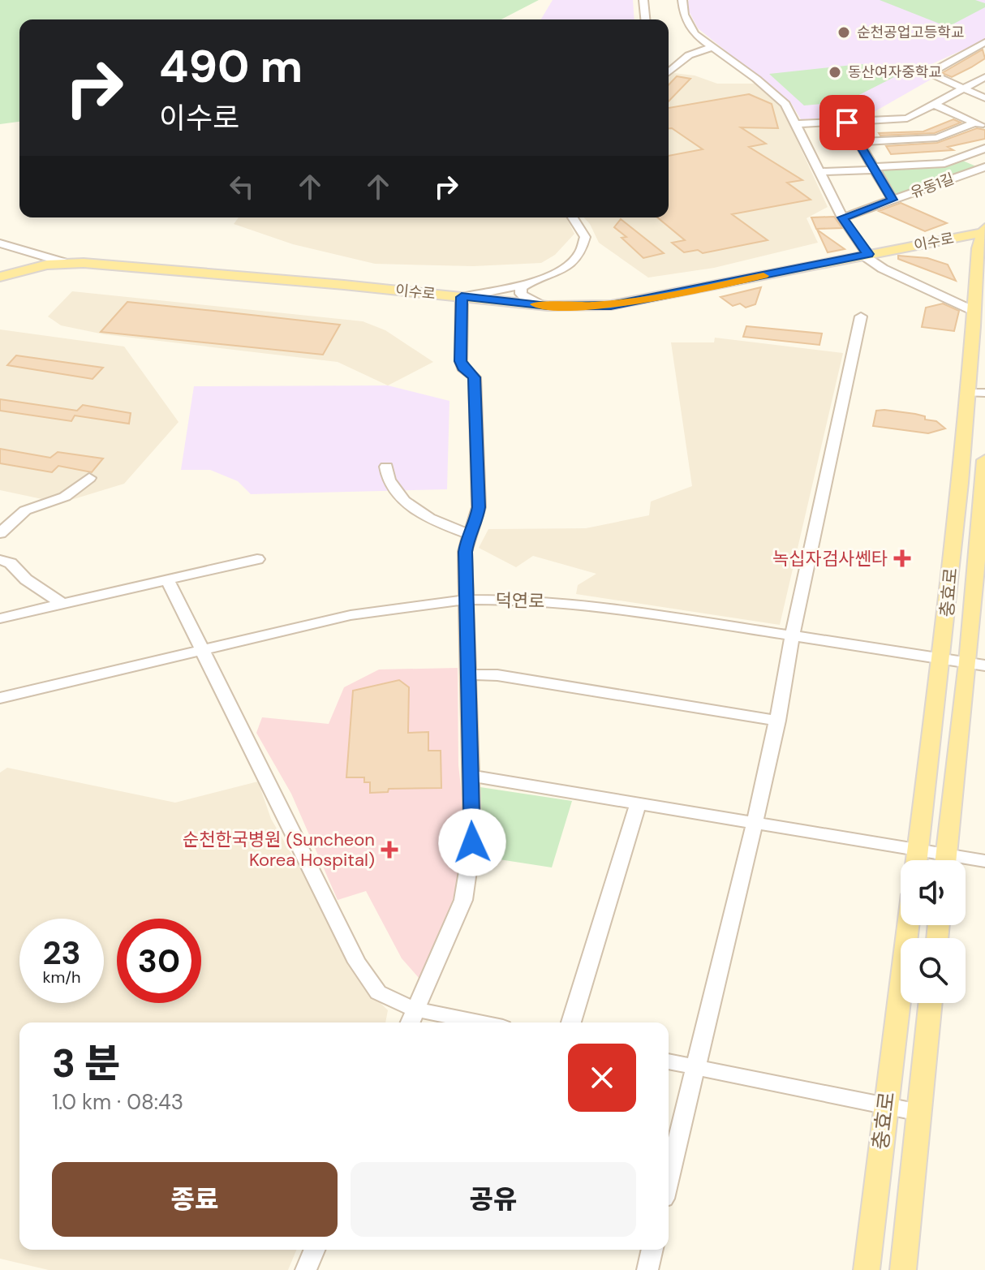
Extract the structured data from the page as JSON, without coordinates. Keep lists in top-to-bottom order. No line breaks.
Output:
{"streets":{"main road":["이수로","충효로"],"street":["유동1길","덕연로"]},"crossings":[["이수로","충효로"],["충효로","덕연로"]],"places":{"other":["순천공업고등학교","동산여자중학교"],"health":["녹십자검사쎈타","순천한국병원 (Suncheon Korea Hospital)"]},"page":{"turn":["490 m","이수로"],"speed":"23 km/h","limit":"30","heading":["3 분","1.0 km · 08:43"],"buttons":["종료","공유"]}}
